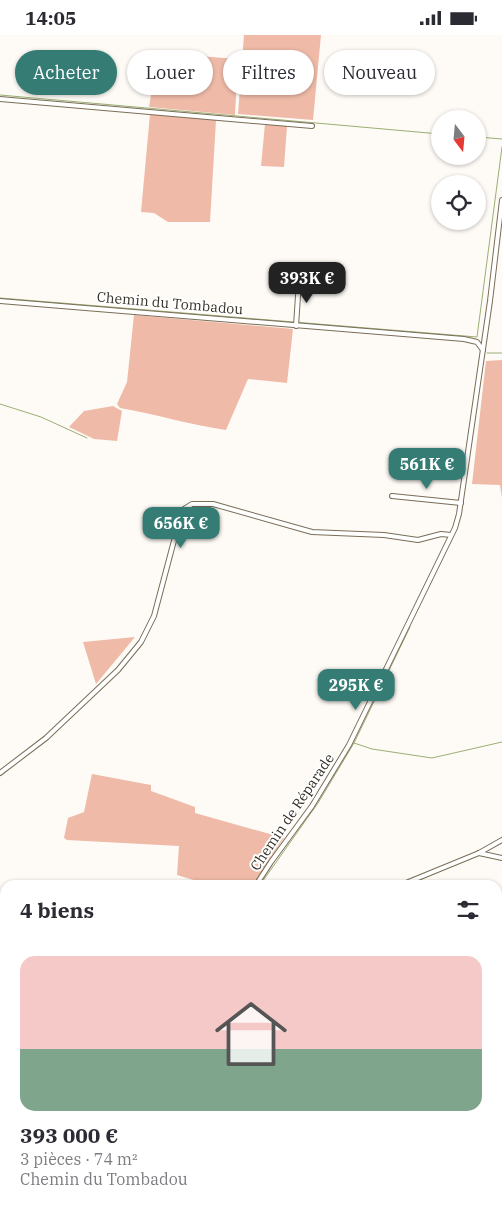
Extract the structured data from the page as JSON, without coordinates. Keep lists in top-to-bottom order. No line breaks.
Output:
{"streets":{"street":["Chemin du Tombadou","Chemin de Réparade"]},"crossings":[["Chemin du Tombadou","Chemin de Réparade"]],"north":"bottom","page":{"status":"14:05","chip":["Acheter","Louer","Filtres","Nouveau"],"price":["393K €","561K €","656K €","295K €"],"heading":"4 biens","list":[{"name":"393 000 €","note":"3 pièces · 74 m² · Chemin du Tombadou"}]}}
